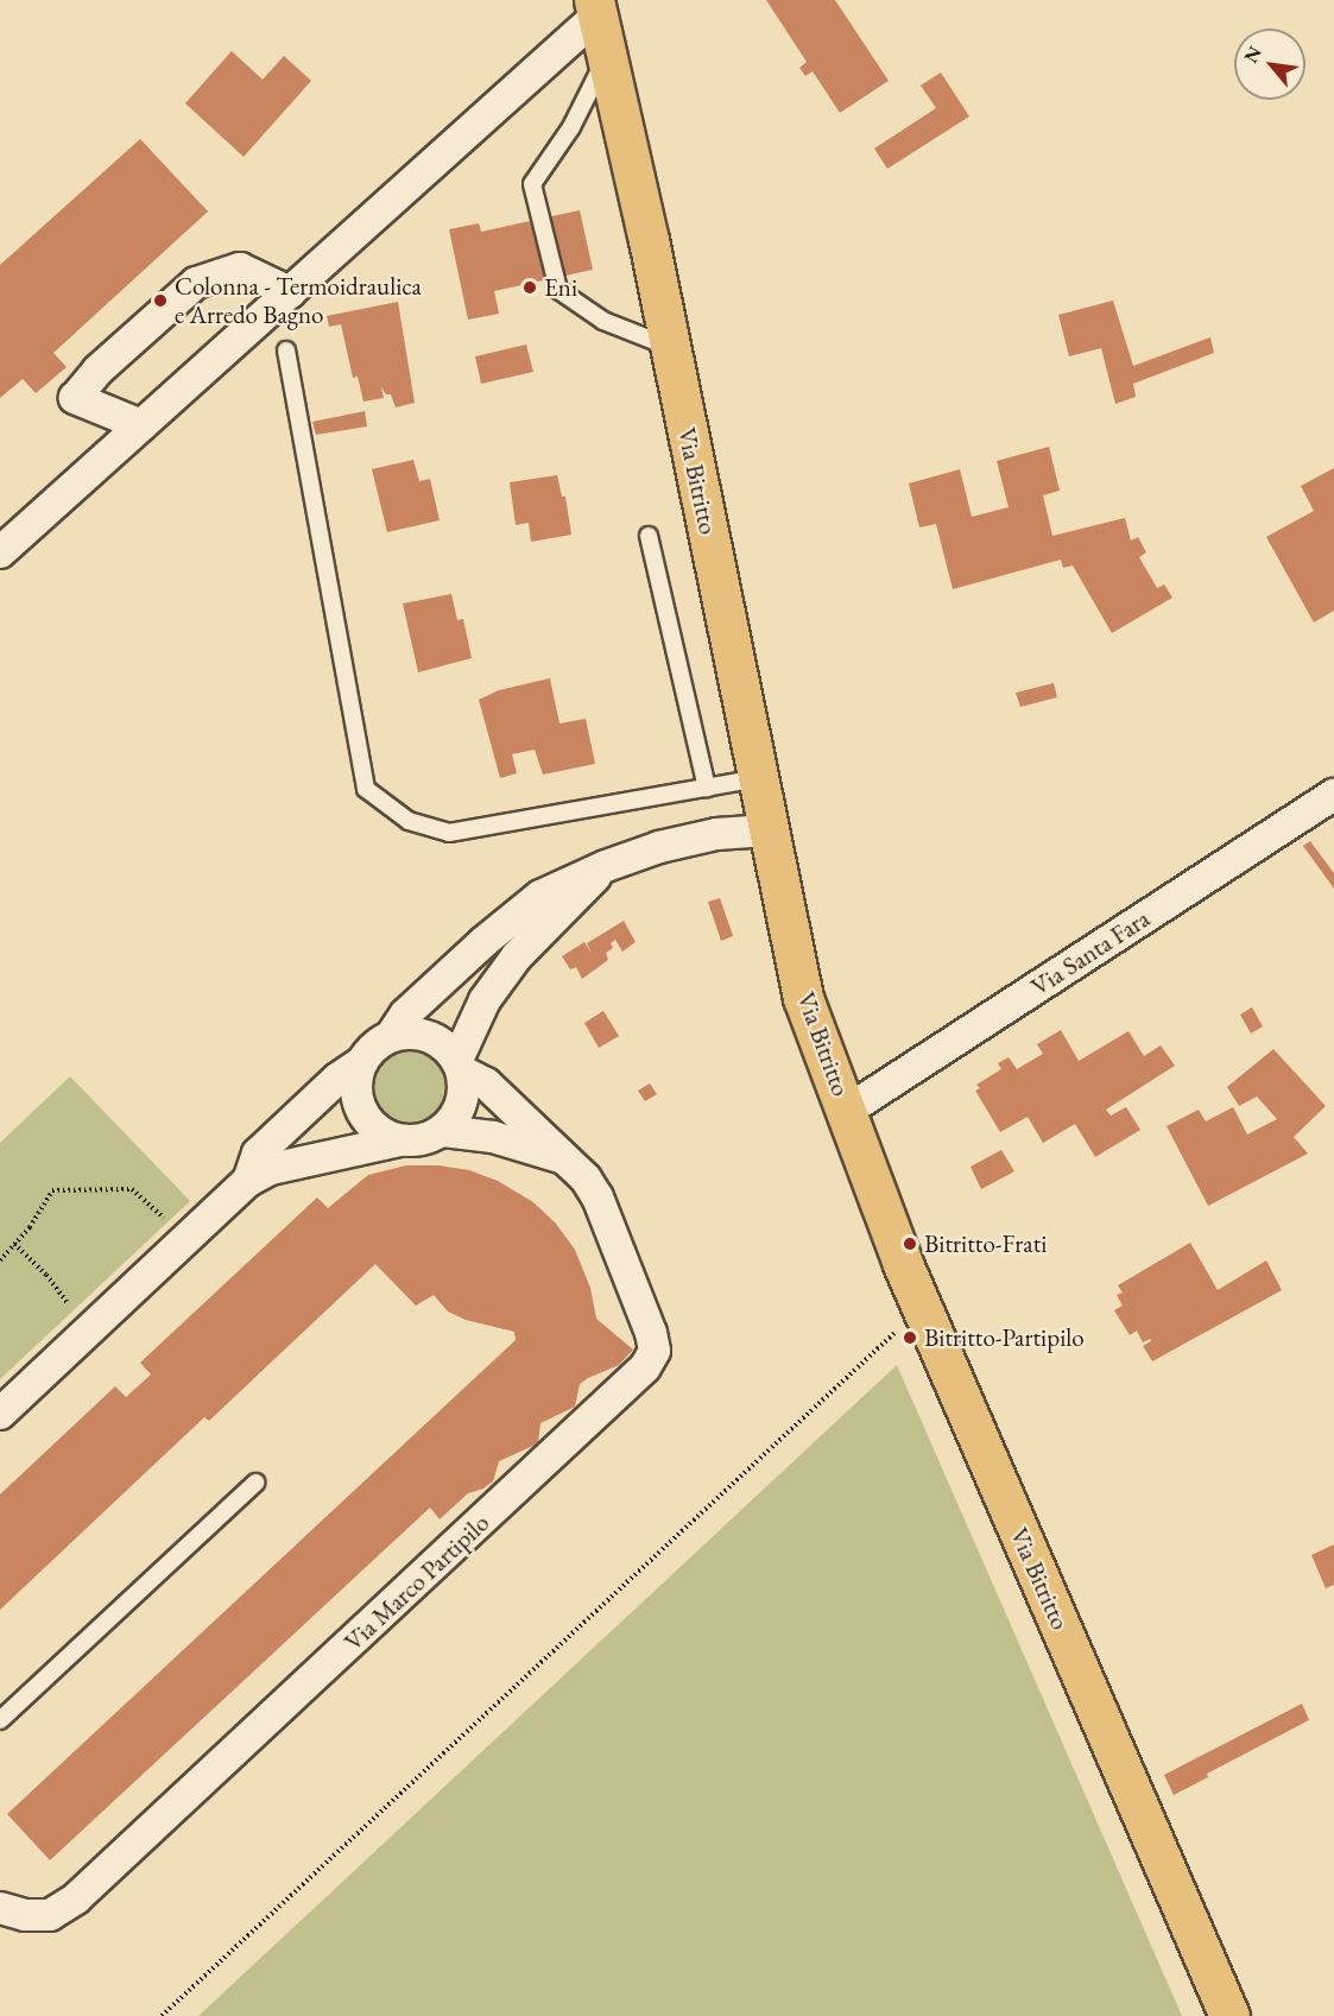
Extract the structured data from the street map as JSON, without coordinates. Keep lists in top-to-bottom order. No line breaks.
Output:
{"streets":{"main road":["Via Bitritto"],"street":["Via Santa Fara","Via Marco Partipilo"]},"crossings":[["Via Bitritto","Via Santa Fara"]],"places":["Eni","Colonna - Termoidraulica e Arredo Bagno","Bitritto-Frati","Bitritto-Partipilo"],"north":"top left"}
